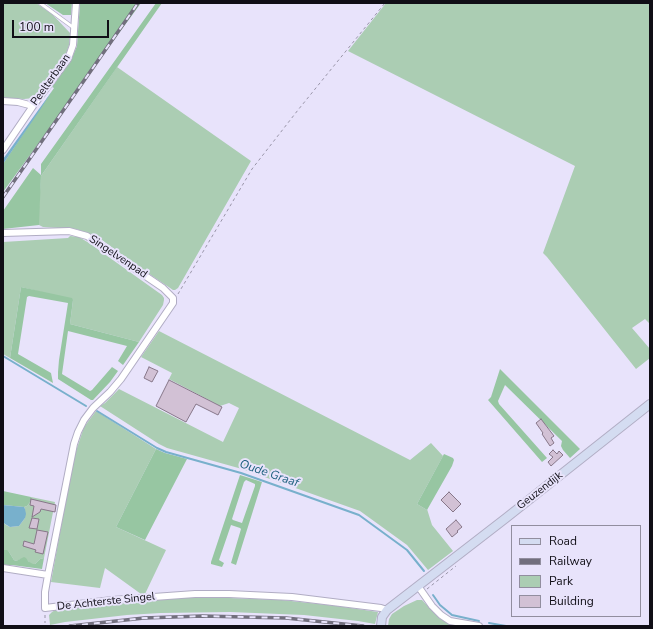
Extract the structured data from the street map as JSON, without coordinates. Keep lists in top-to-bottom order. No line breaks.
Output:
{"streets":{"main road":["Geuzendijk"],"street":["Peelterbaan","Singelvenpad","De Achterste Singel"]},"crossings":[["Singelvenpad","De Achterste Singel"],["Geuzendijk","De Achterste Singel"]],"water":["Oude Graaf"],"legend":["Road","Railway","Park","Building"],"scale_bar":"100 m"}
